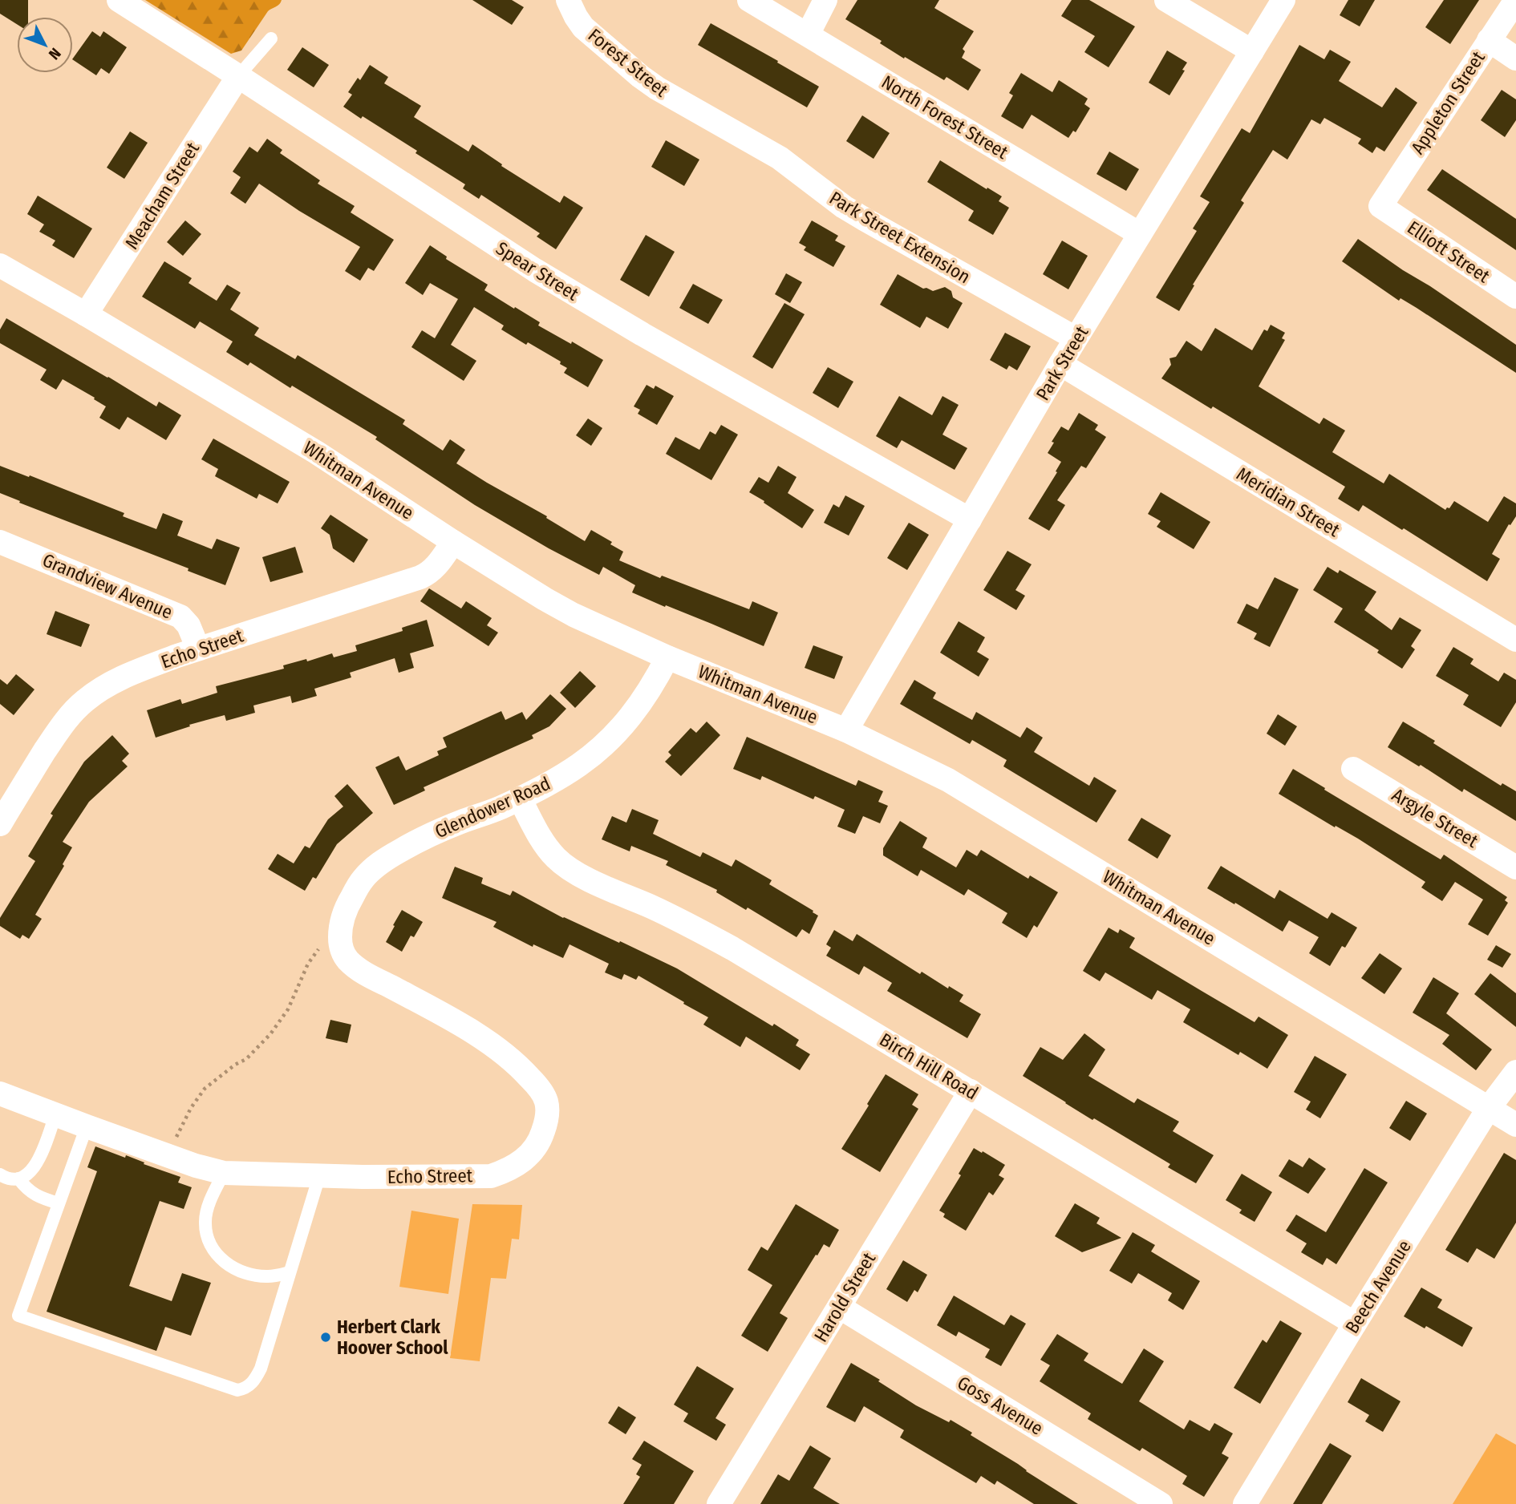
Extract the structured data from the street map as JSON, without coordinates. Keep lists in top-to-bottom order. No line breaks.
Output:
{"streets":{"street":["Forest Street","Appleton Street","North Forest Street","Meacham Street","Park Street Extension","Elliott Street","Spear Street","Park Street","Whitman Avenue","Meridian Street","Grandview Avenue","Echo Street","Glendower Road","Argyle Street","Birch Hill Road","Beech Avenue","Harold Street","Goss Avenue"]},"crossings":[["Forest Street","Park Street Extension"],["Appleton Street","Elliott Street"],["North Forest Street","Park Street"],["Meacham Street","Spear Street"],["Meacham Street","Whitman Avenue"],["Park Street Extension","Park Street"],["Spear Street","Park Street"],["Park Street","Whitman Avenue"],["Park Street","Meridian Street"],["Whitman Avenue","Echo Street"],["Whitman Avenue","Glendower Road"],["Whitman Avenue","Beech Avenue"],["Grandview Avenue","Echo Street"],["Echo Street","Glendower Road"],["Glendower Road","Birch Hill Road"],["Birch Hill Road","Beech Avenue"],["Birch Hill Road","Harold Street"],["Harold Street","Goss Avenue"]],"places":["Herbert Clark Hoover School"],"north":"bottom right"}
